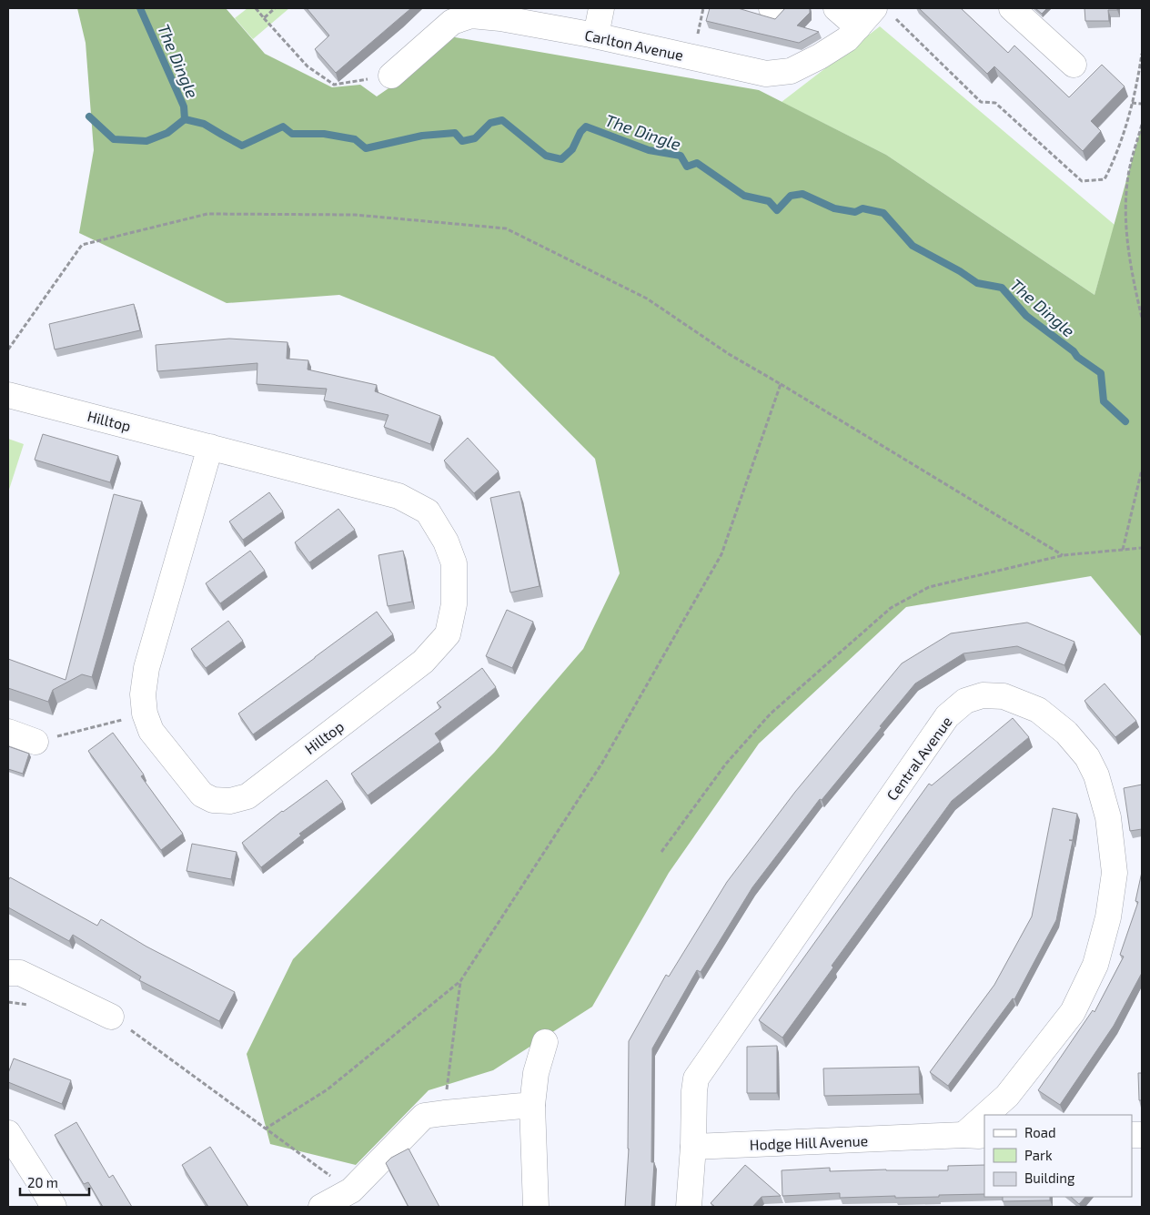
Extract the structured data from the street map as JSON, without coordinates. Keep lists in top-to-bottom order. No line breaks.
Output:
{"streets":{"street":["Carlton Avenue","Hilltop","Central Avenue","Hodge Hill Avenue"]},"crossings":[["Central Avenue","Hodge Hill Avenue"]],"water":["The Dingle"],"legend":["Road","Park","Building"],"scale_bar":"20 m"}
